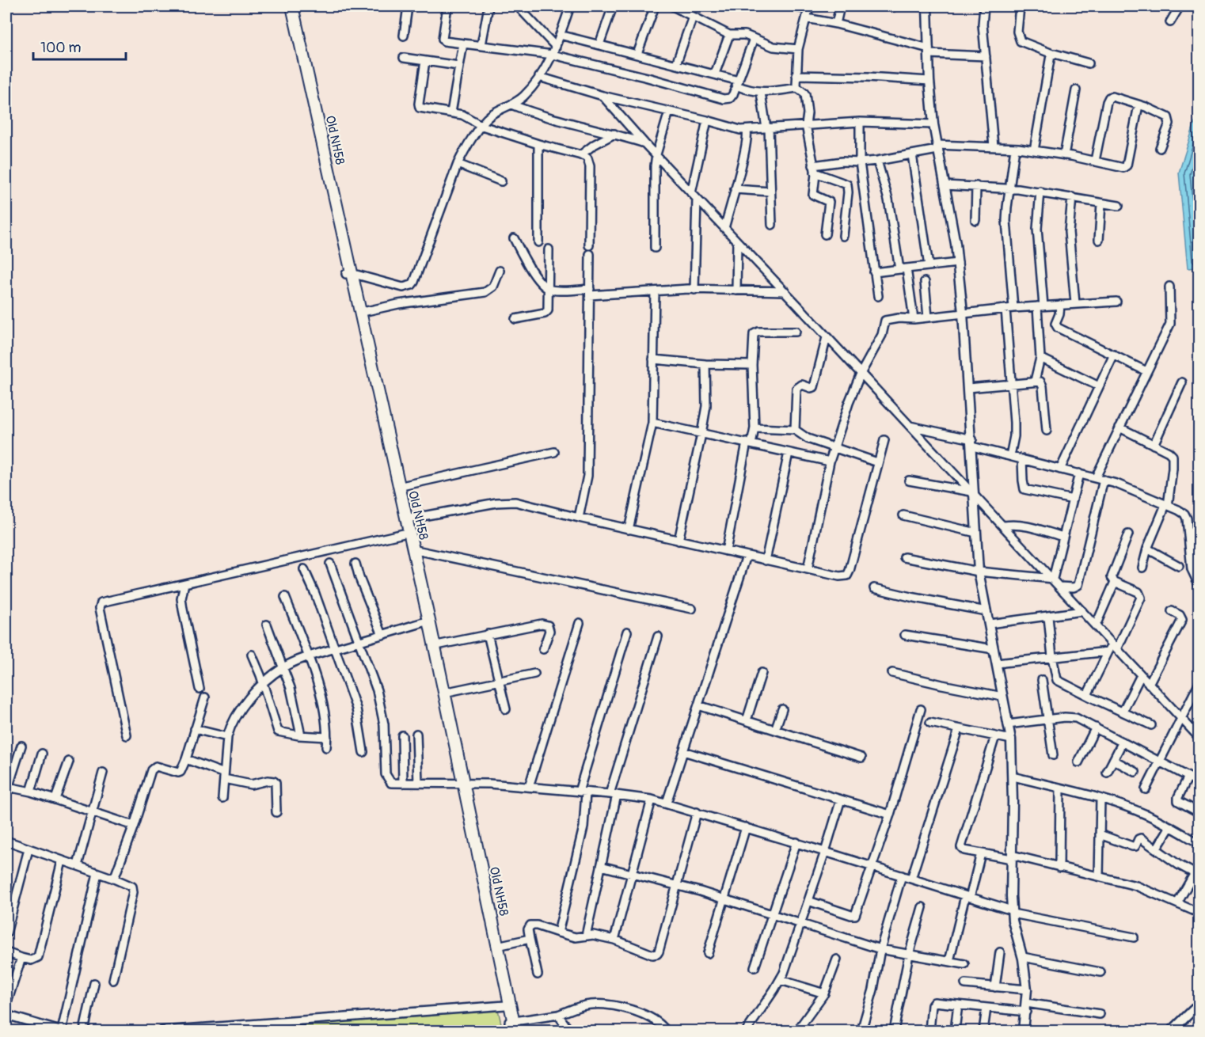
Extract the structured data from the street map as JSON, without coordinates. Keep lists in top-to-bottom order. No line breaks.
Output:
{"streets":{"main road":["Old NH58"]},"scale_bar":"100 m"}
